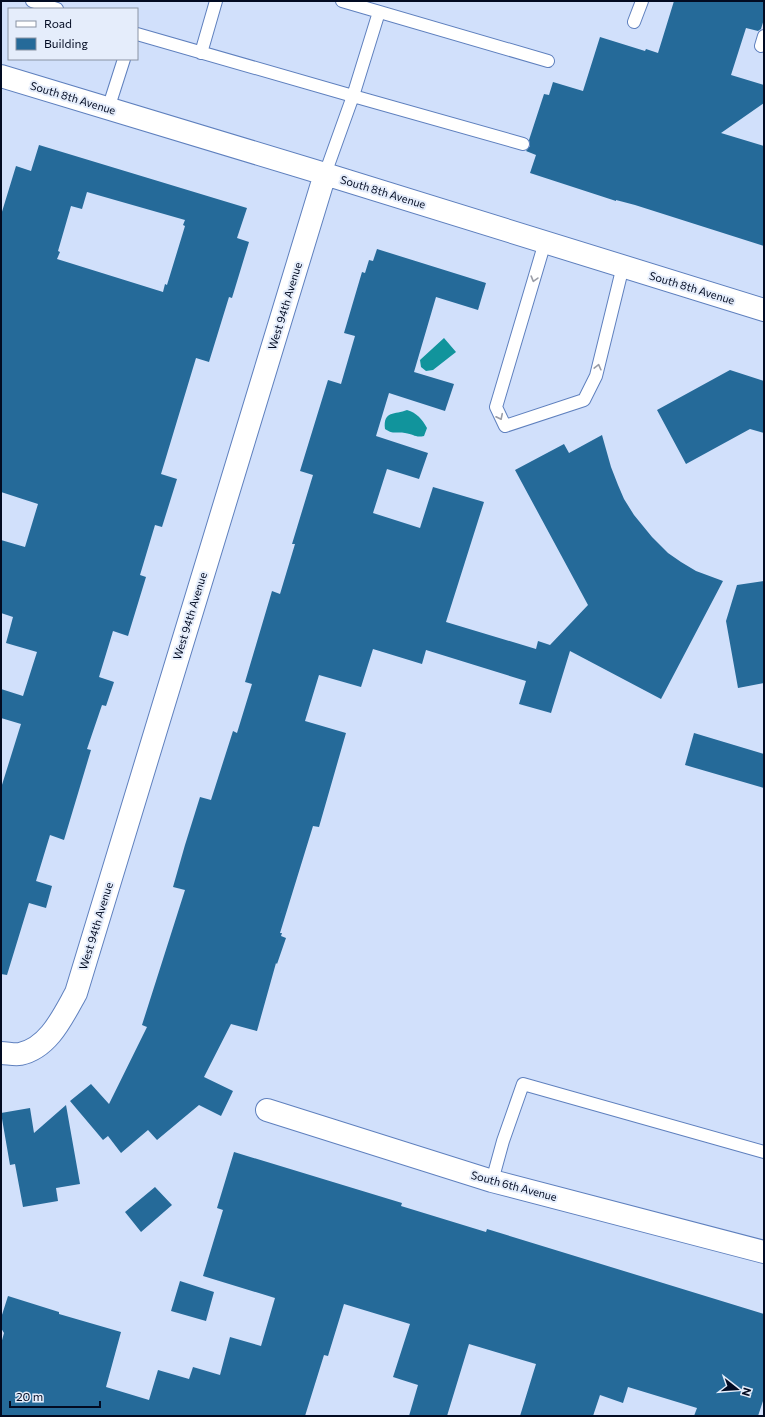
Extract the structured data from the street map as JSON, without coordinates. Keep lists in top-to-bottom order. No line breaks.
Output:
{"streets":{"street":["South 8th Avenue","West 94th Avenue","South 6th Avenue"]},"crossings":[["South 8th Avenue","West 94th Avenue"]],"legend":["Road","Building"],"scale_bar":"20 m","north":"right"}
